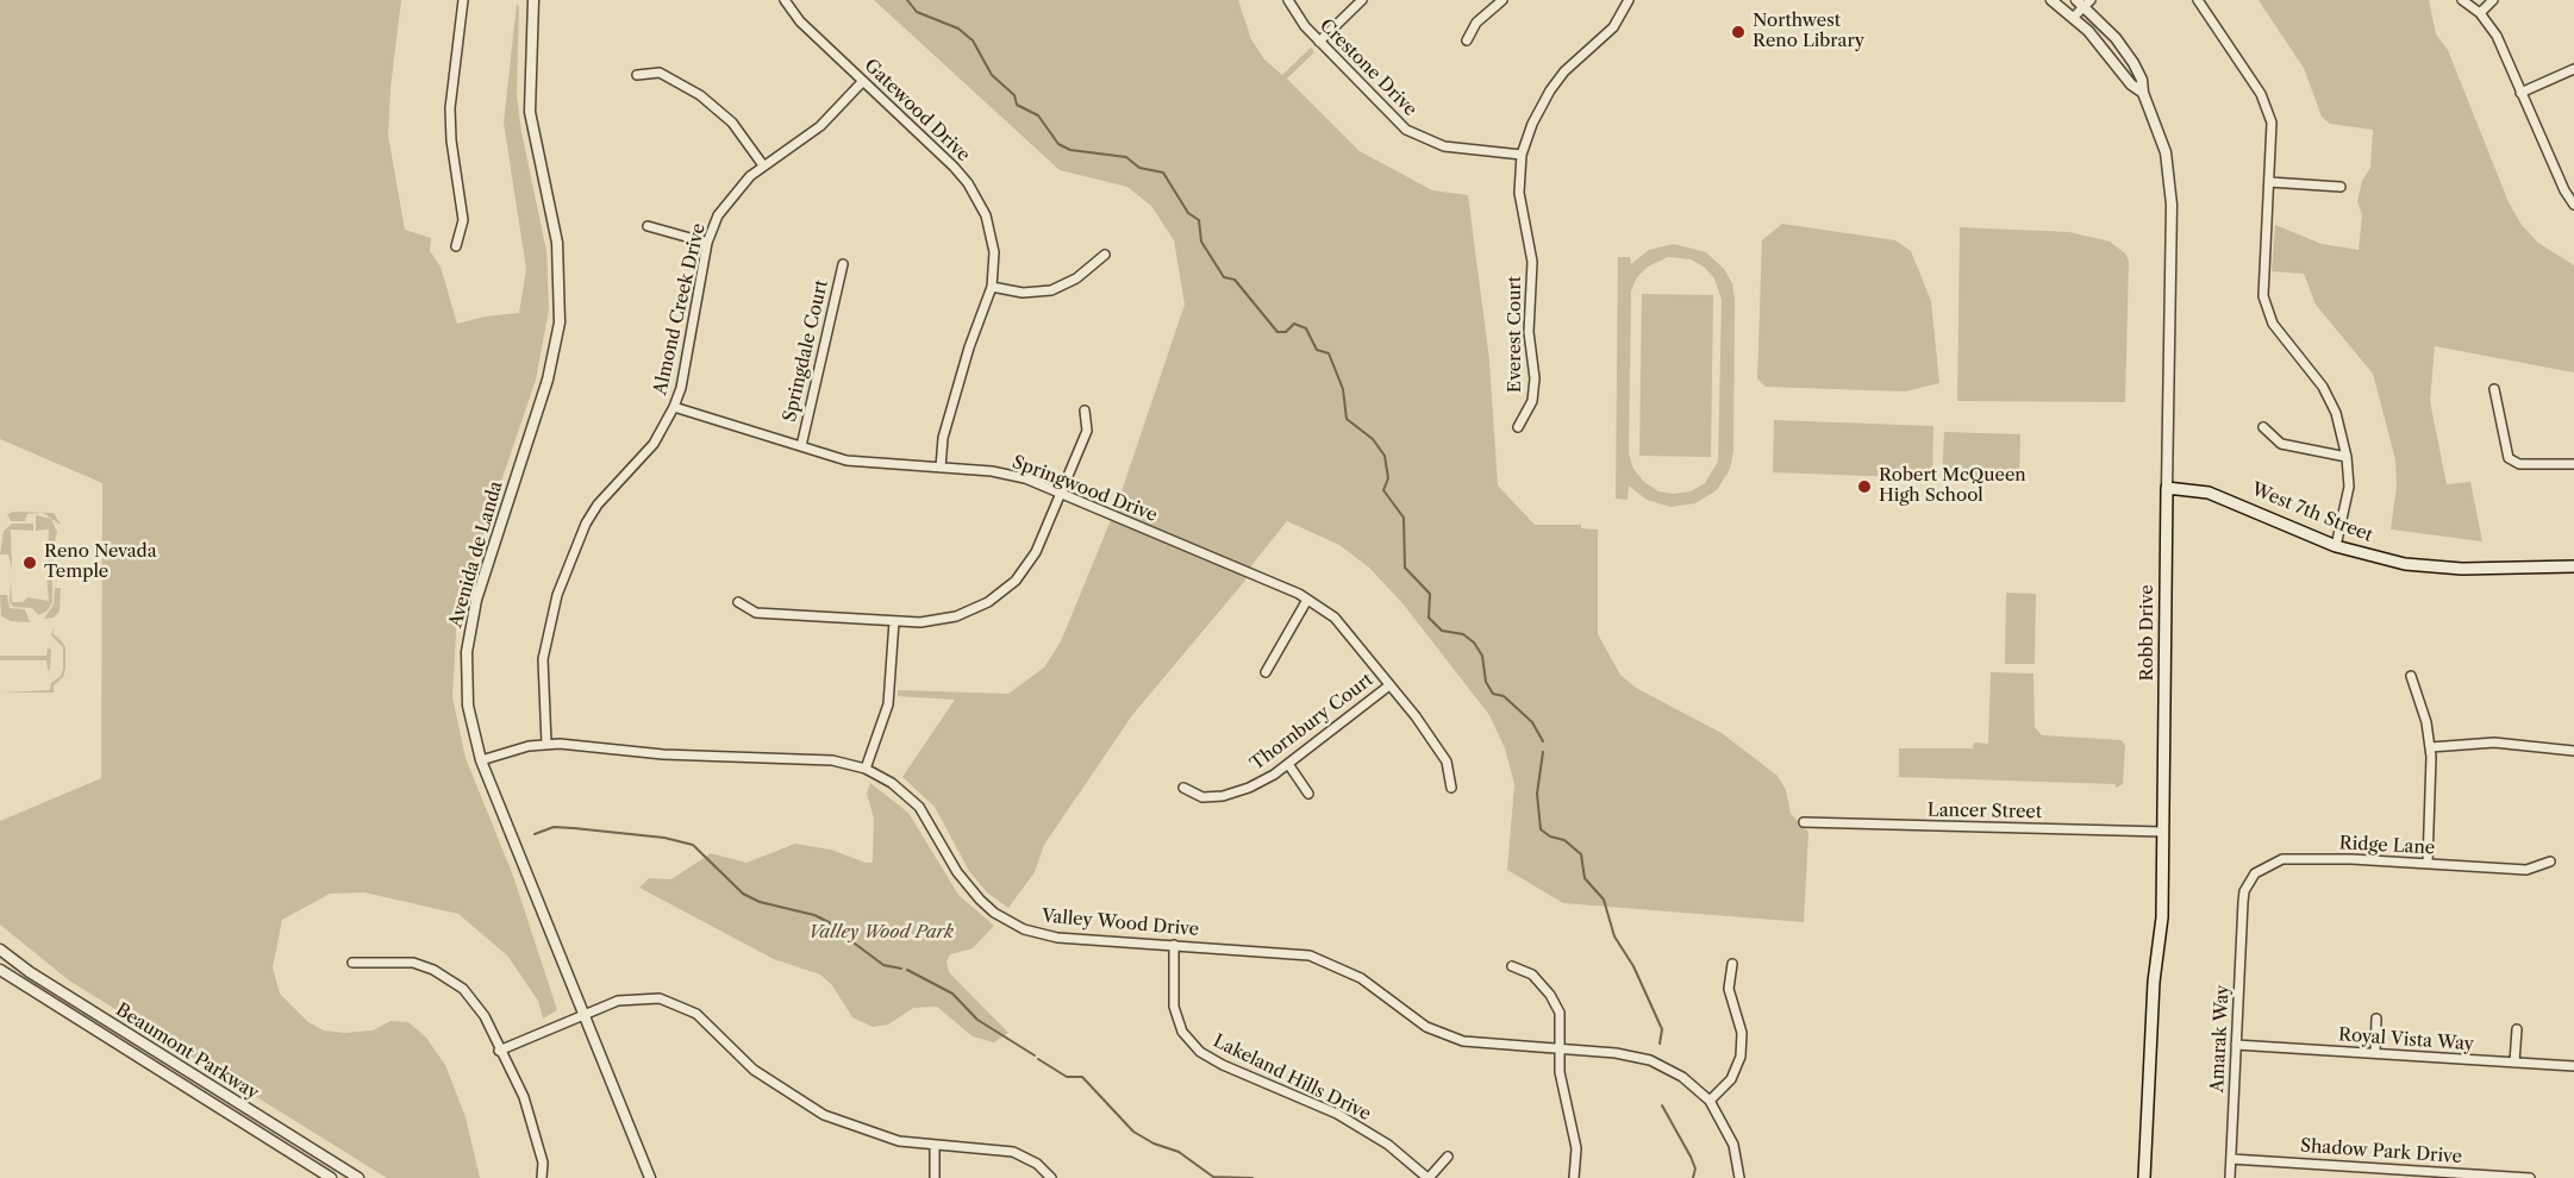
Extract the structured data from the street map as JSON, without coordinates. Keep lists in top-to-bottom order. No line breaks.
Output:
{"streets":{"main road":["West 7th Street","Robb Drive"],"street":["Crestone Drive","Gatewood Drive","Almond Creek Drive","Everest Court","Springdale Court","Springwood Drive","Avenida de Landa","Thornbury Court","Lancer Street","Ridge Lane","Valley Wood Drive","Amarak Way","Royal Vista Way","Beaumont Parkway","Lakeland Hills Drive","Shadow Park Drive"]},"crossings":[["Crestone Drive","Everest Court"],["Gatewood Drive","Almond Creek Drive"],["Gatewood Drive","Springwood Drive"],["Almond Creek Drive","Springwood Drive"],["Almond Creek Drive","Valley Wood Drive"],["Springdale Court","Springwood Drive"],["Springwood Drive","Thornbury Court"],["West 7th Street","Robb Drive"],["Avenida de Landa","Valley Wood Drive"],["Robb Drive","Lancer Street"],["Ridge Lane","Amarak Way"],["Valley Wood Drive","Lakeland Hills Drive"],["Amarak Way","Royal Vista Way"],["Amarak Way","Shadow Park Drive"]],"parks":["Valley Wood Park"],"places":["Northwest Reno Library","Robert McQueen High School","Reno Nevada Temple"]}
